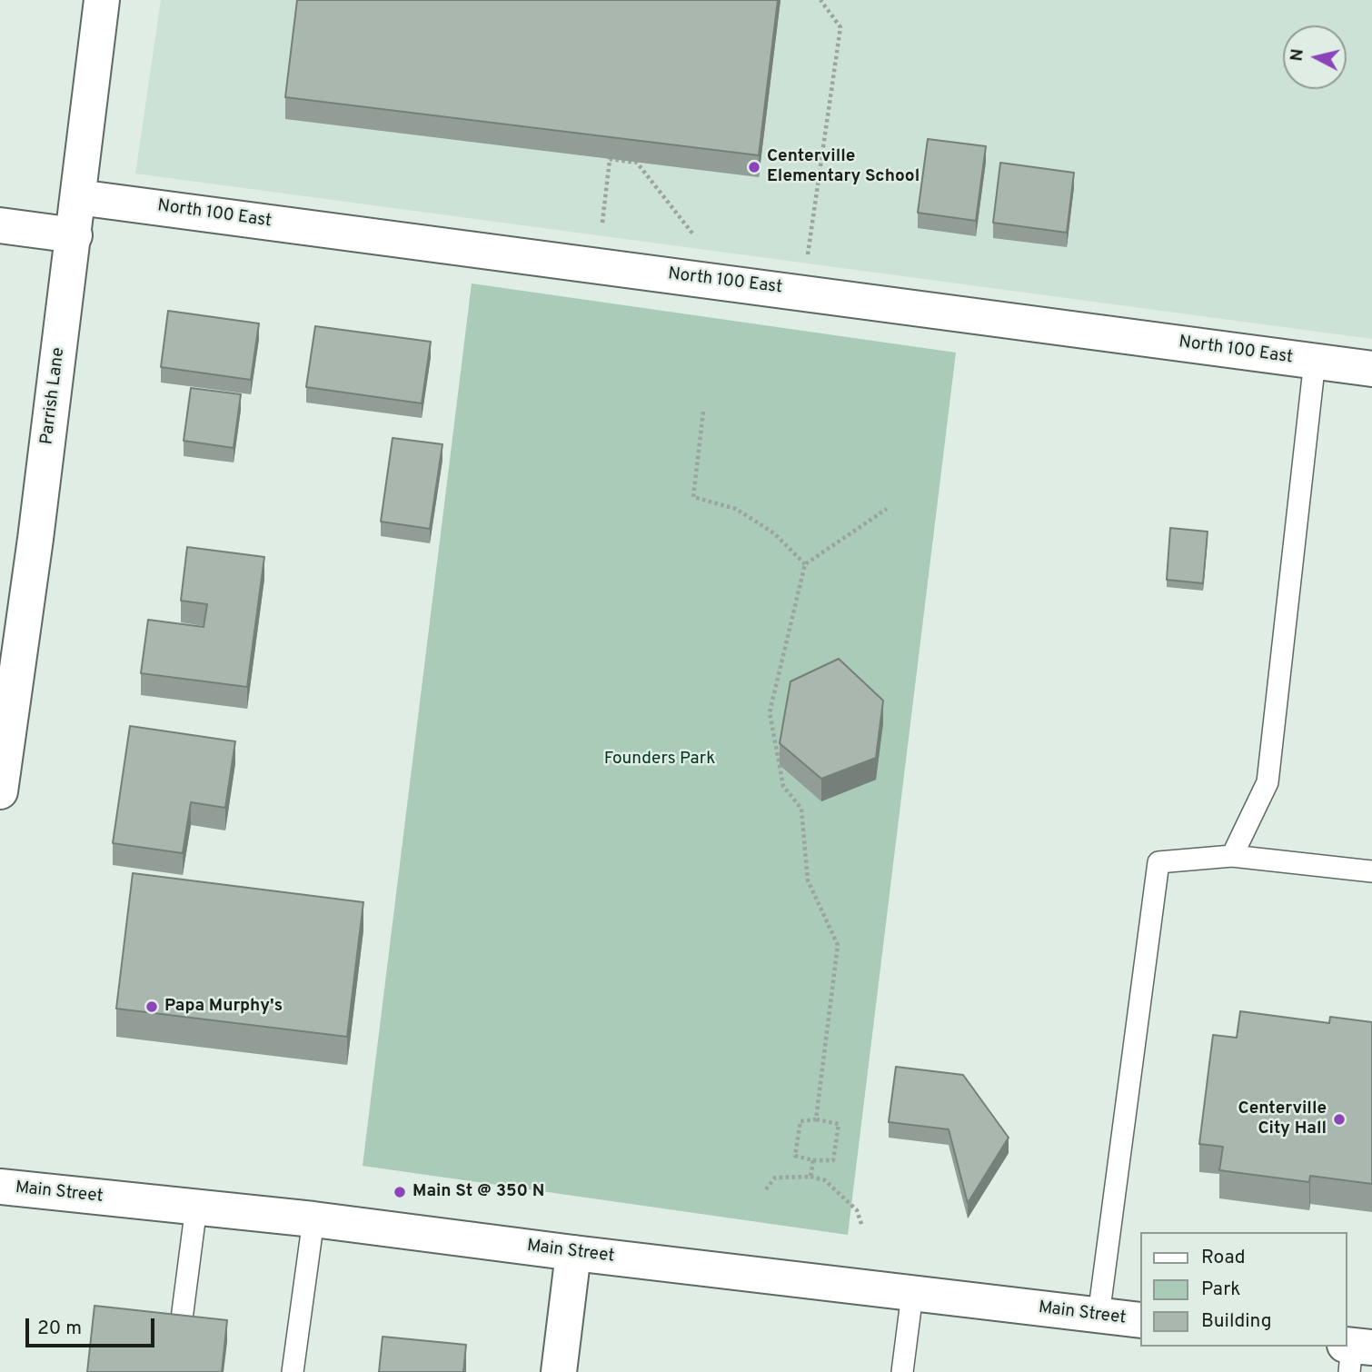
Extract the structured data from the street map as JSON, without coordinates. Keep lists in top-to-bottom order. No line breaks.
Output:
{"streets":{"street":["North 100 East","Parrish Lane","Main Street"]},"crossings":[["North 100 East","Parrish Lane"]],"parks":["Founders Park"],"places":["Centerville Elementary School","Papa Murphy's","Centerville City Hall","Main St @ 350 N"],"legend":["Road","Park","Building"],"scale_bar":"20 m","north":"left"}
